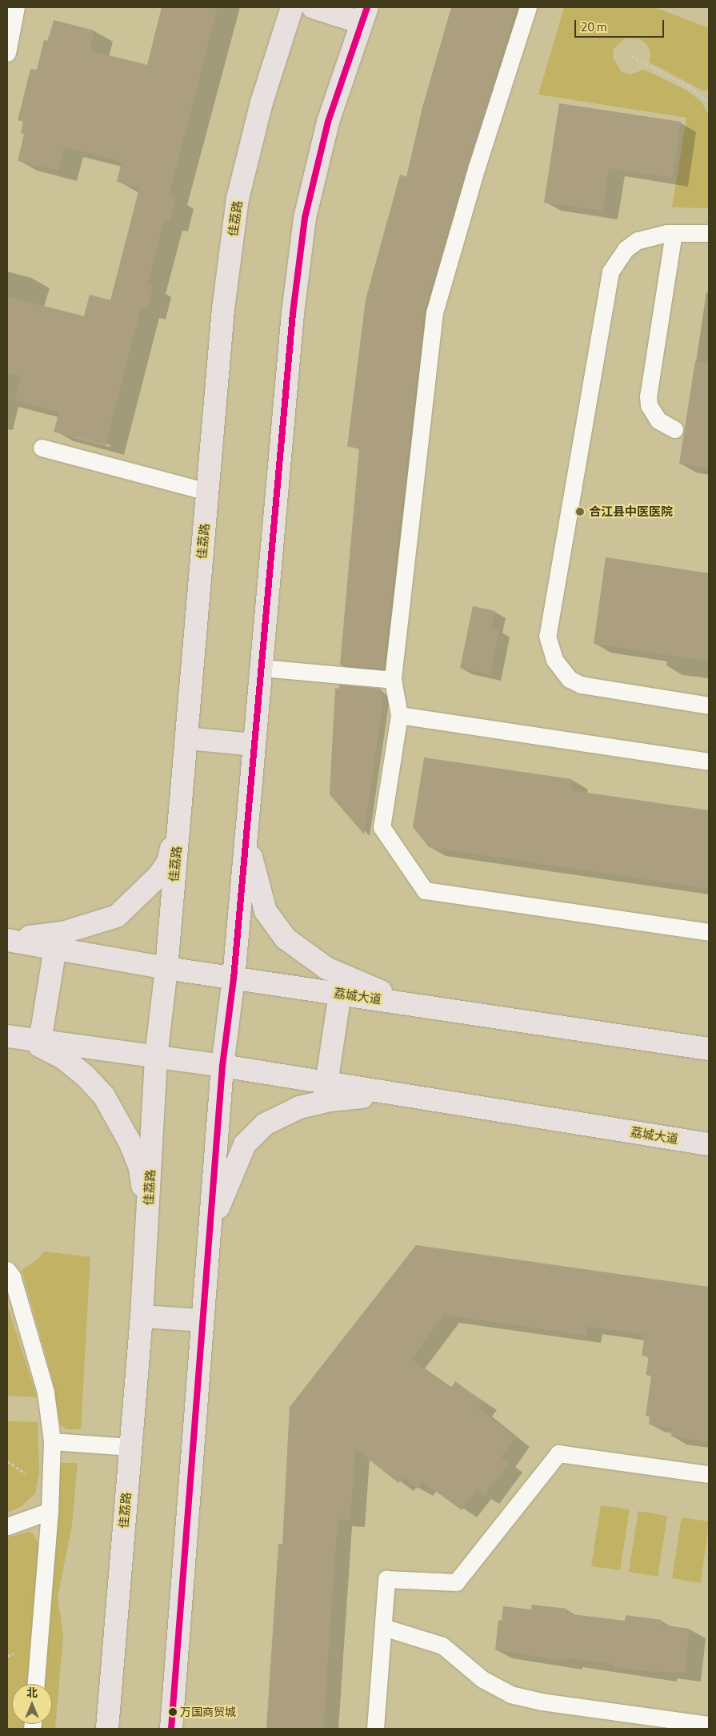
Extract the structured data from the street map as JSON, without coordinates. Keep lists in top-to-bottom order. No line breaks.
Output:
{"streets":{"main road":["佳荔路","荔城大道"]},"crossings":[["佳荔路","荔城大道"]],"places":["合江县中医医院","万国商贸城"],"scale_bar":"20 m","north":"top"}
